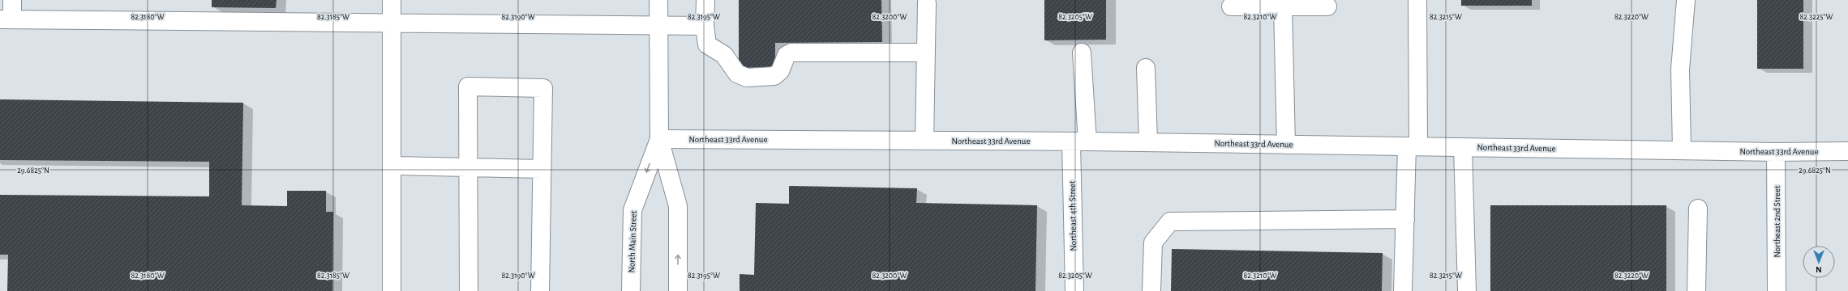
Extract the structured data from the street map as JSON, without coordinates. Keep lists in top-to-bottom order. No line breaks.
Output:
{"streets":{"street":["Northeast 33rd Avenue","Northeast 4th Street","Northeast 2nd Street","North Main Street"]},"crossings":[["Northeast 33rd Avenue","Northeast 4th Street"],["Northeast 33rd Avenue","Northeast 2nd Street"],["Northeast 33rd Avenue","North Main Street"]],"north":"bottom","coordinates":["82.3180°W","82.3185°W","82.3190°W","82.3195°W","82.3200°W","82.3205°W","82.3210°W","82.3215°W","82.3220°W","82.3225°W","29.6825°N"]}
